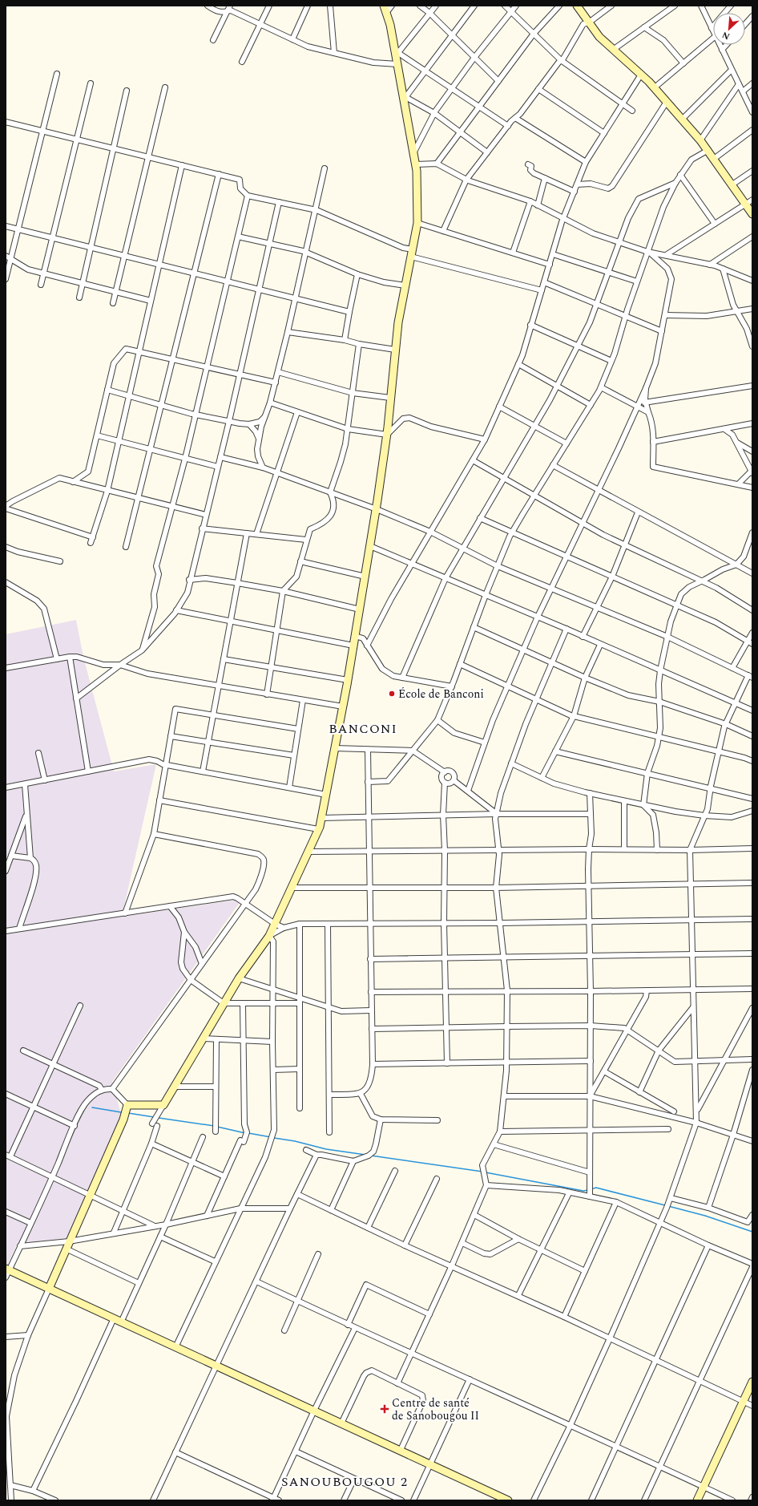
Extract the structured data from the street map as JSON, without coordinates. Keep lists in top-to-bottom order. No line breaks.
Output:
{"districts":["BANCONI","SANOUBOUGOU 2"],"places":{"other":["École de Banconi"],"health":["Centre de santé de Sanobougou II"]},"north":"bottom left"}
